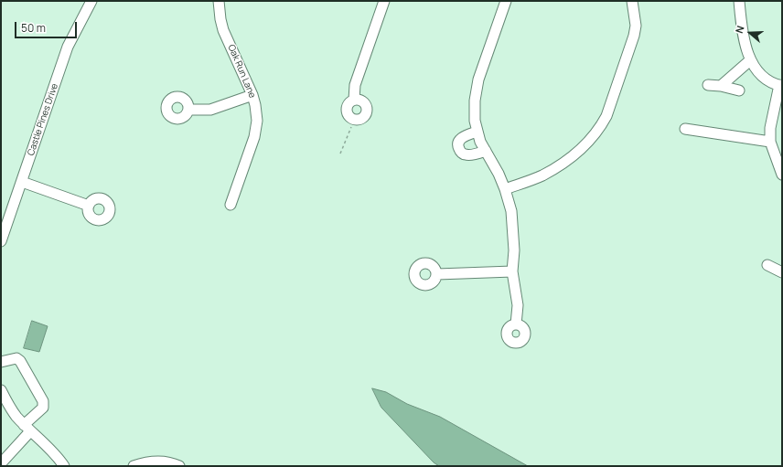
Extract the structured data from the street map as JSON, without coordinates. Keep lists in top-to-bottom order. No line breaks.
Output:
{"streets":{"street":["Oak Run Lane","Castle Pines Drive"]},"scale_bar":"50 m","north":"left"}
